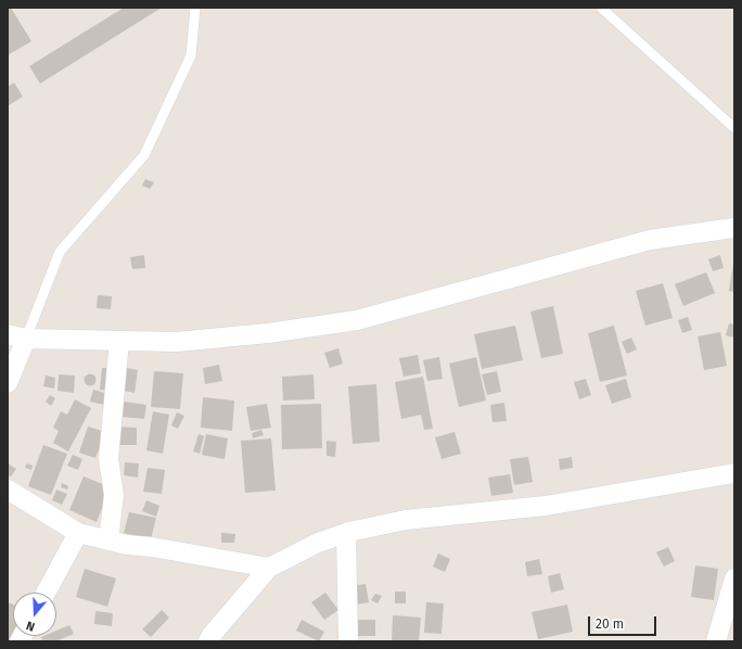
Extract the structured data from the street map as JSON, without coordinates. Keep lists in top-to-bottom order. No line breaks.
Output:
{"scale_bar":"20 m","north":"bottom"}
